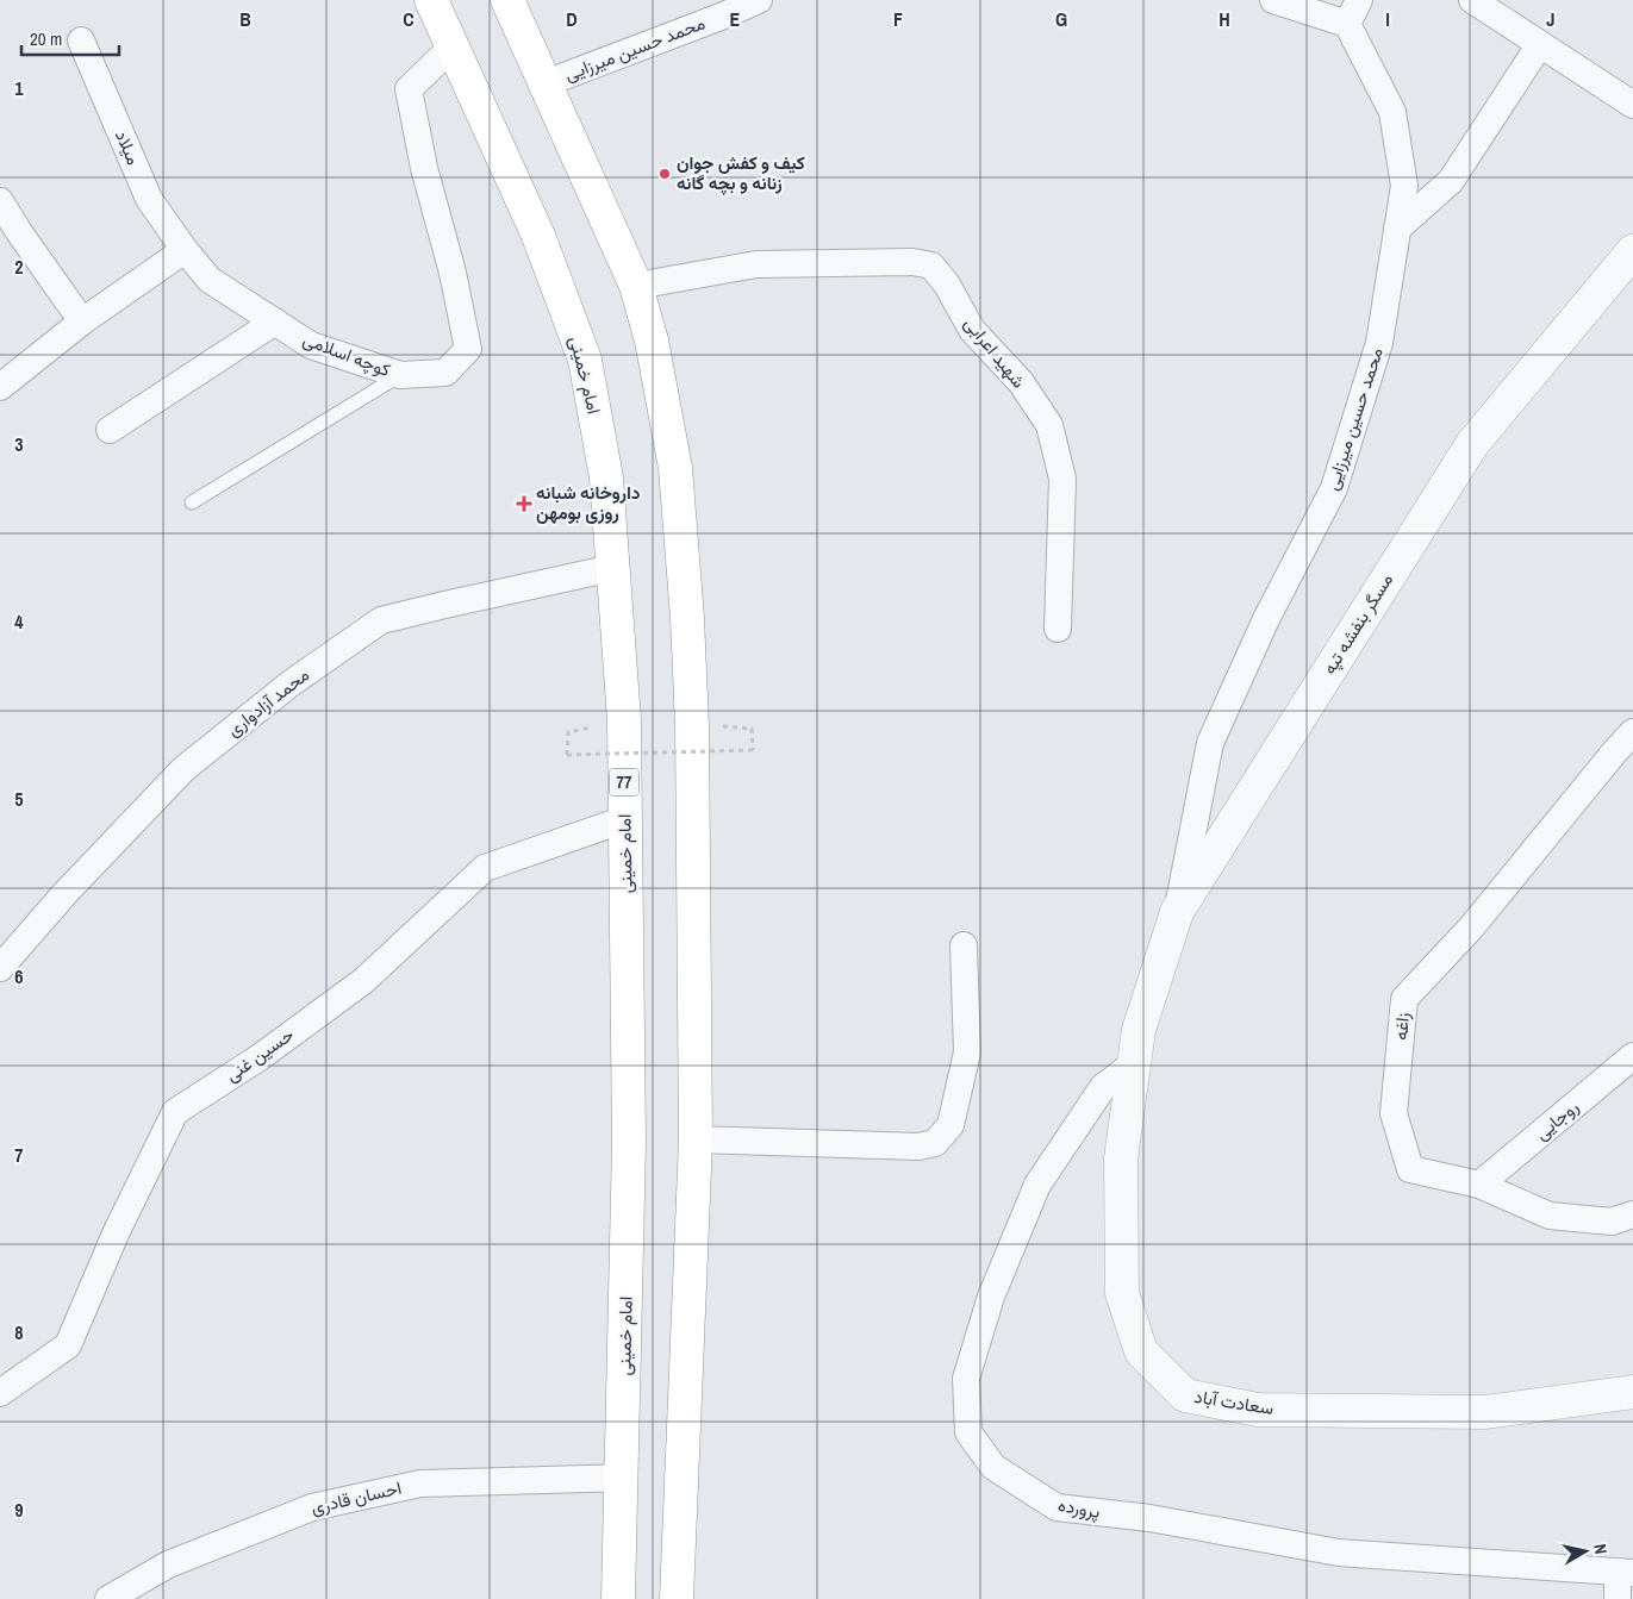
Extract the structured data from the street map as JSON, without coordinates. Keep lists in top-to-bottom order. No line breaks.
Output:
{"streets":{"highway":["امام خمینی","77"],"street":["محمد حسین میرزایی","میلاد","شهید اعرابی","کوچه اسلامی","مسگر بنفشه تپه","محمد آزادواری","زاغه","حسین غنی","روجایی","سعادت آباد","احسان قادری","پرورده"]},"crossings":[["محمد حسین میرزایی","مسگر بنفشه تپه"],["میلاد","کوچه اسلامی"],["کوچه اسلامی","امام خمینی"],["امام خمینی","محمد آزادواری"],["امام خمینی","حسین غنی"],["امام خمینی","احسان قادری"],["مسگر بنفشه تپه","سعادت آباد"],["زاغه","روجایی"],["سعادت آباد","پرورده"]],"places":{"other":["کیف و کفش جوان زنانه و بچه گانه"],"health":["داروخانه شبانه روزی بومهن"]},"scale_bar":"20 m","north":"right","grid":{"columns":["B","C","D","E","F","G","H","I","J"],"rows":["1","2","3","4","5","6","7","8","9"]}}
